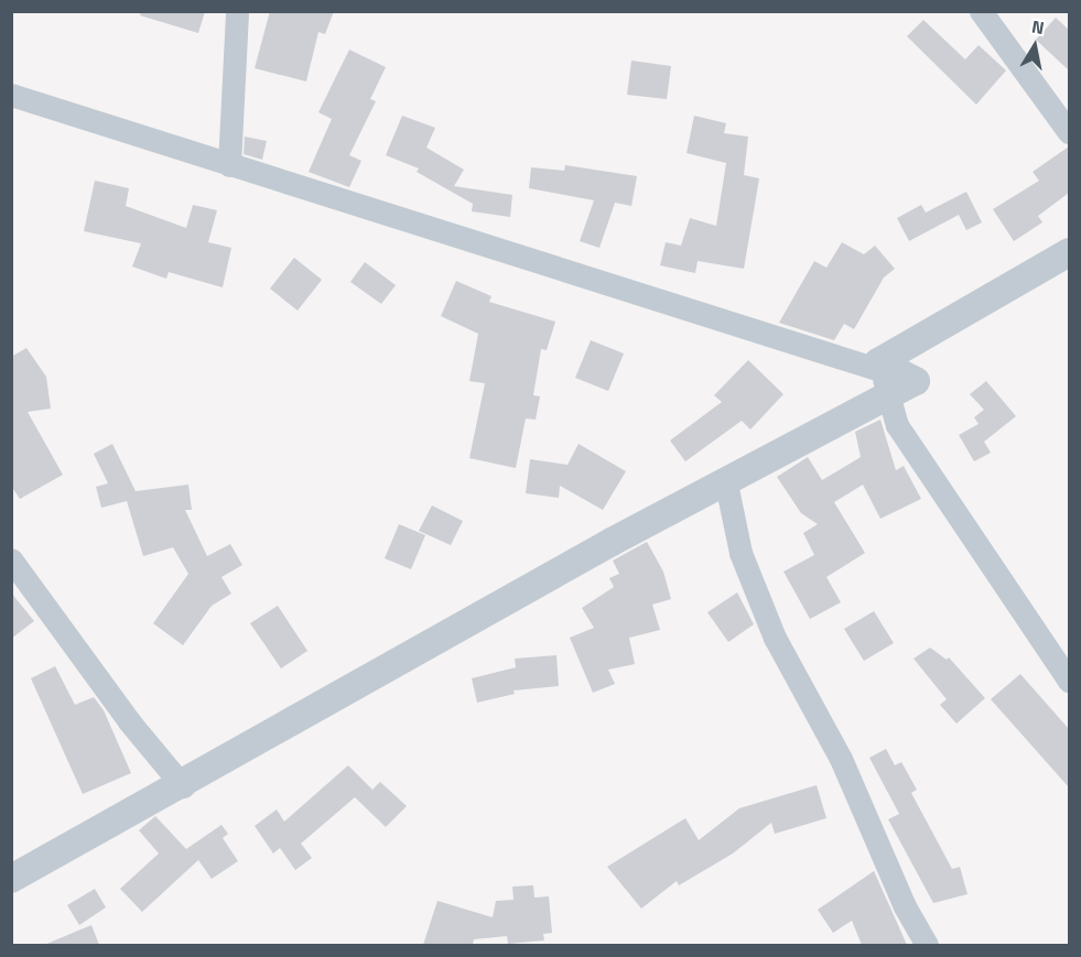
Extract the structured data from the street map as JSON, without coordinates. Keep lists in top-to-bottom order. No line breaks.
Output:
{"north":"top"}
